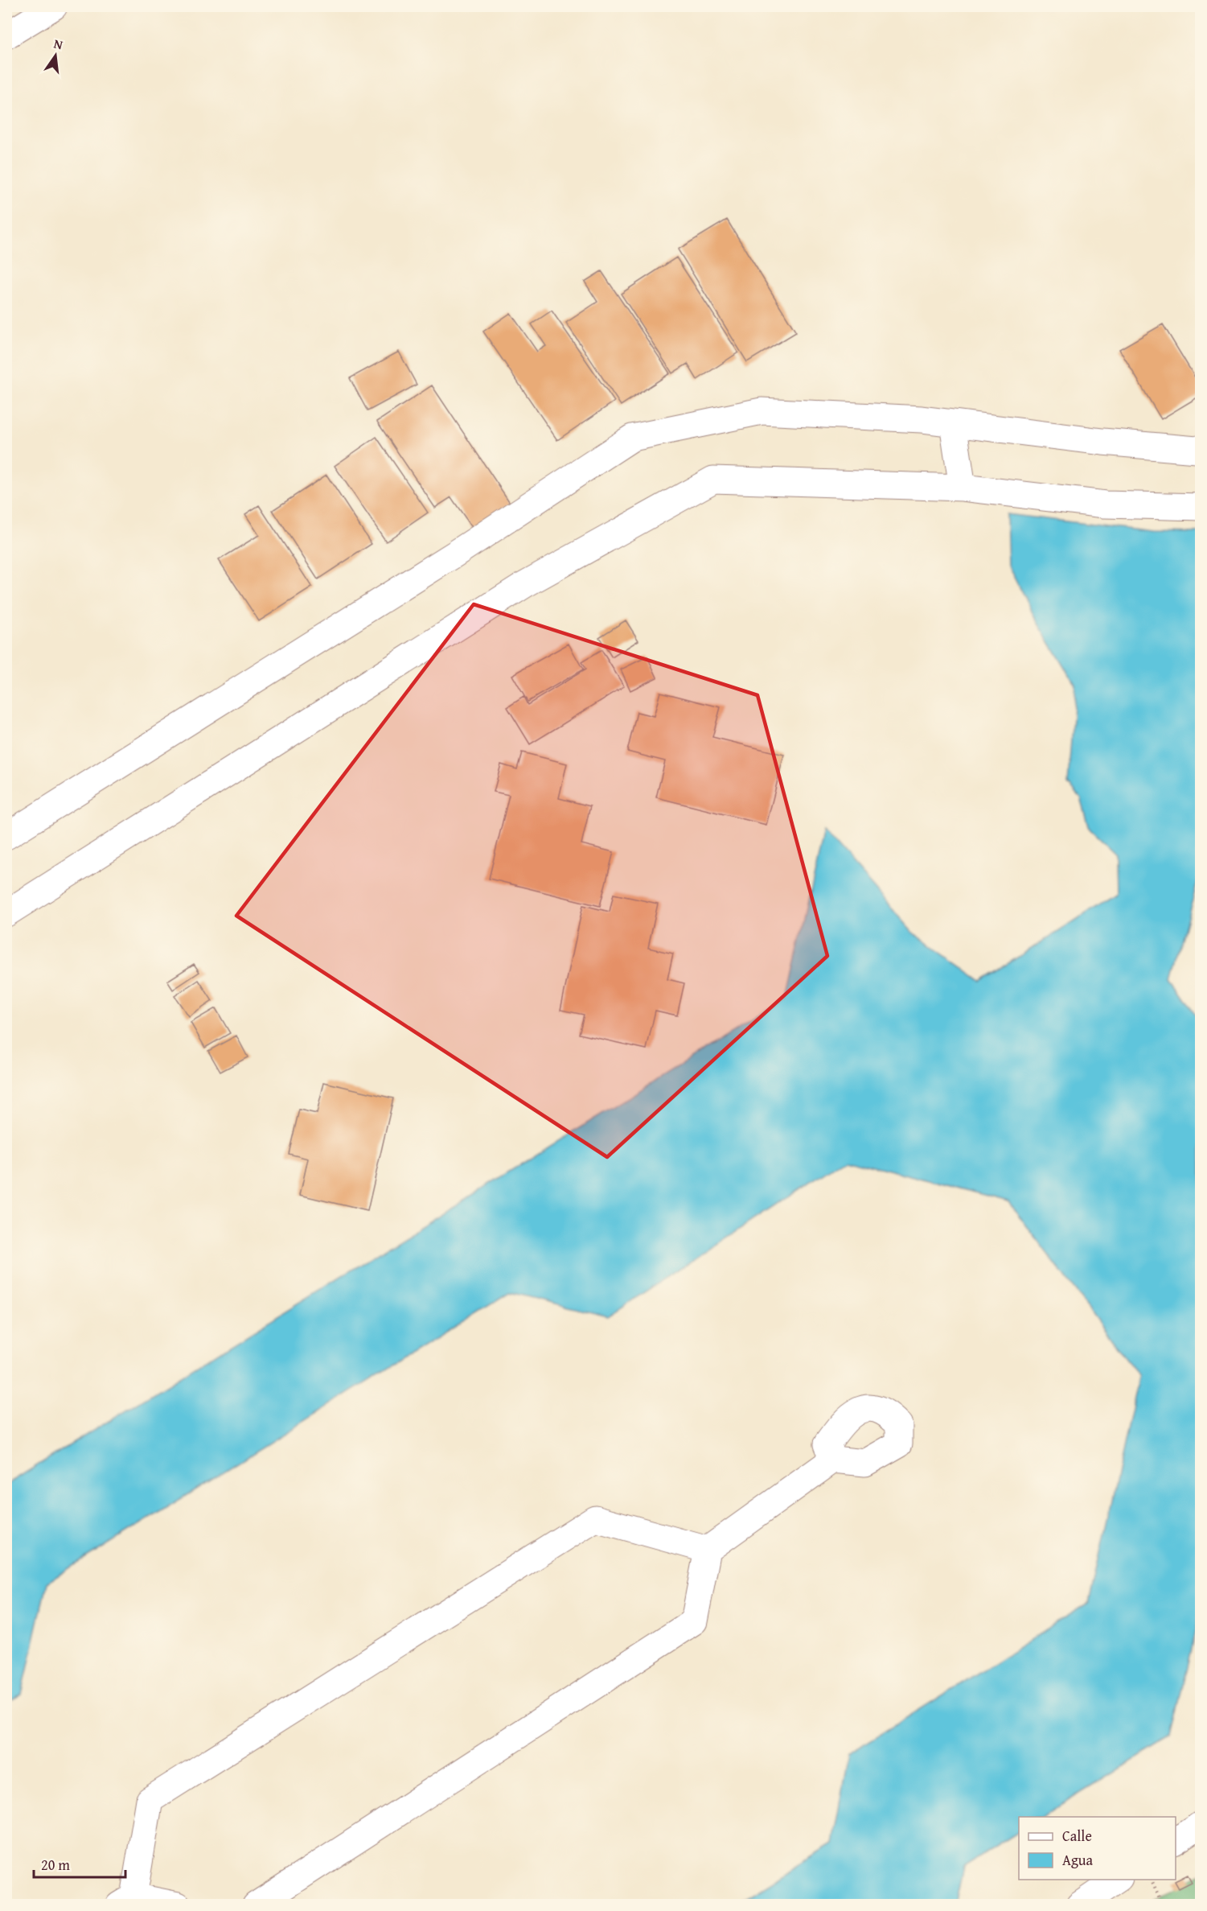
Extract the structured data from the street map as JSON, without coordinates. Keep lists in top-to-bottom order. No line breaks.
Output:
{"legend":["Calle","Agua"],"scale_bar":"20 m","north":"top"}
